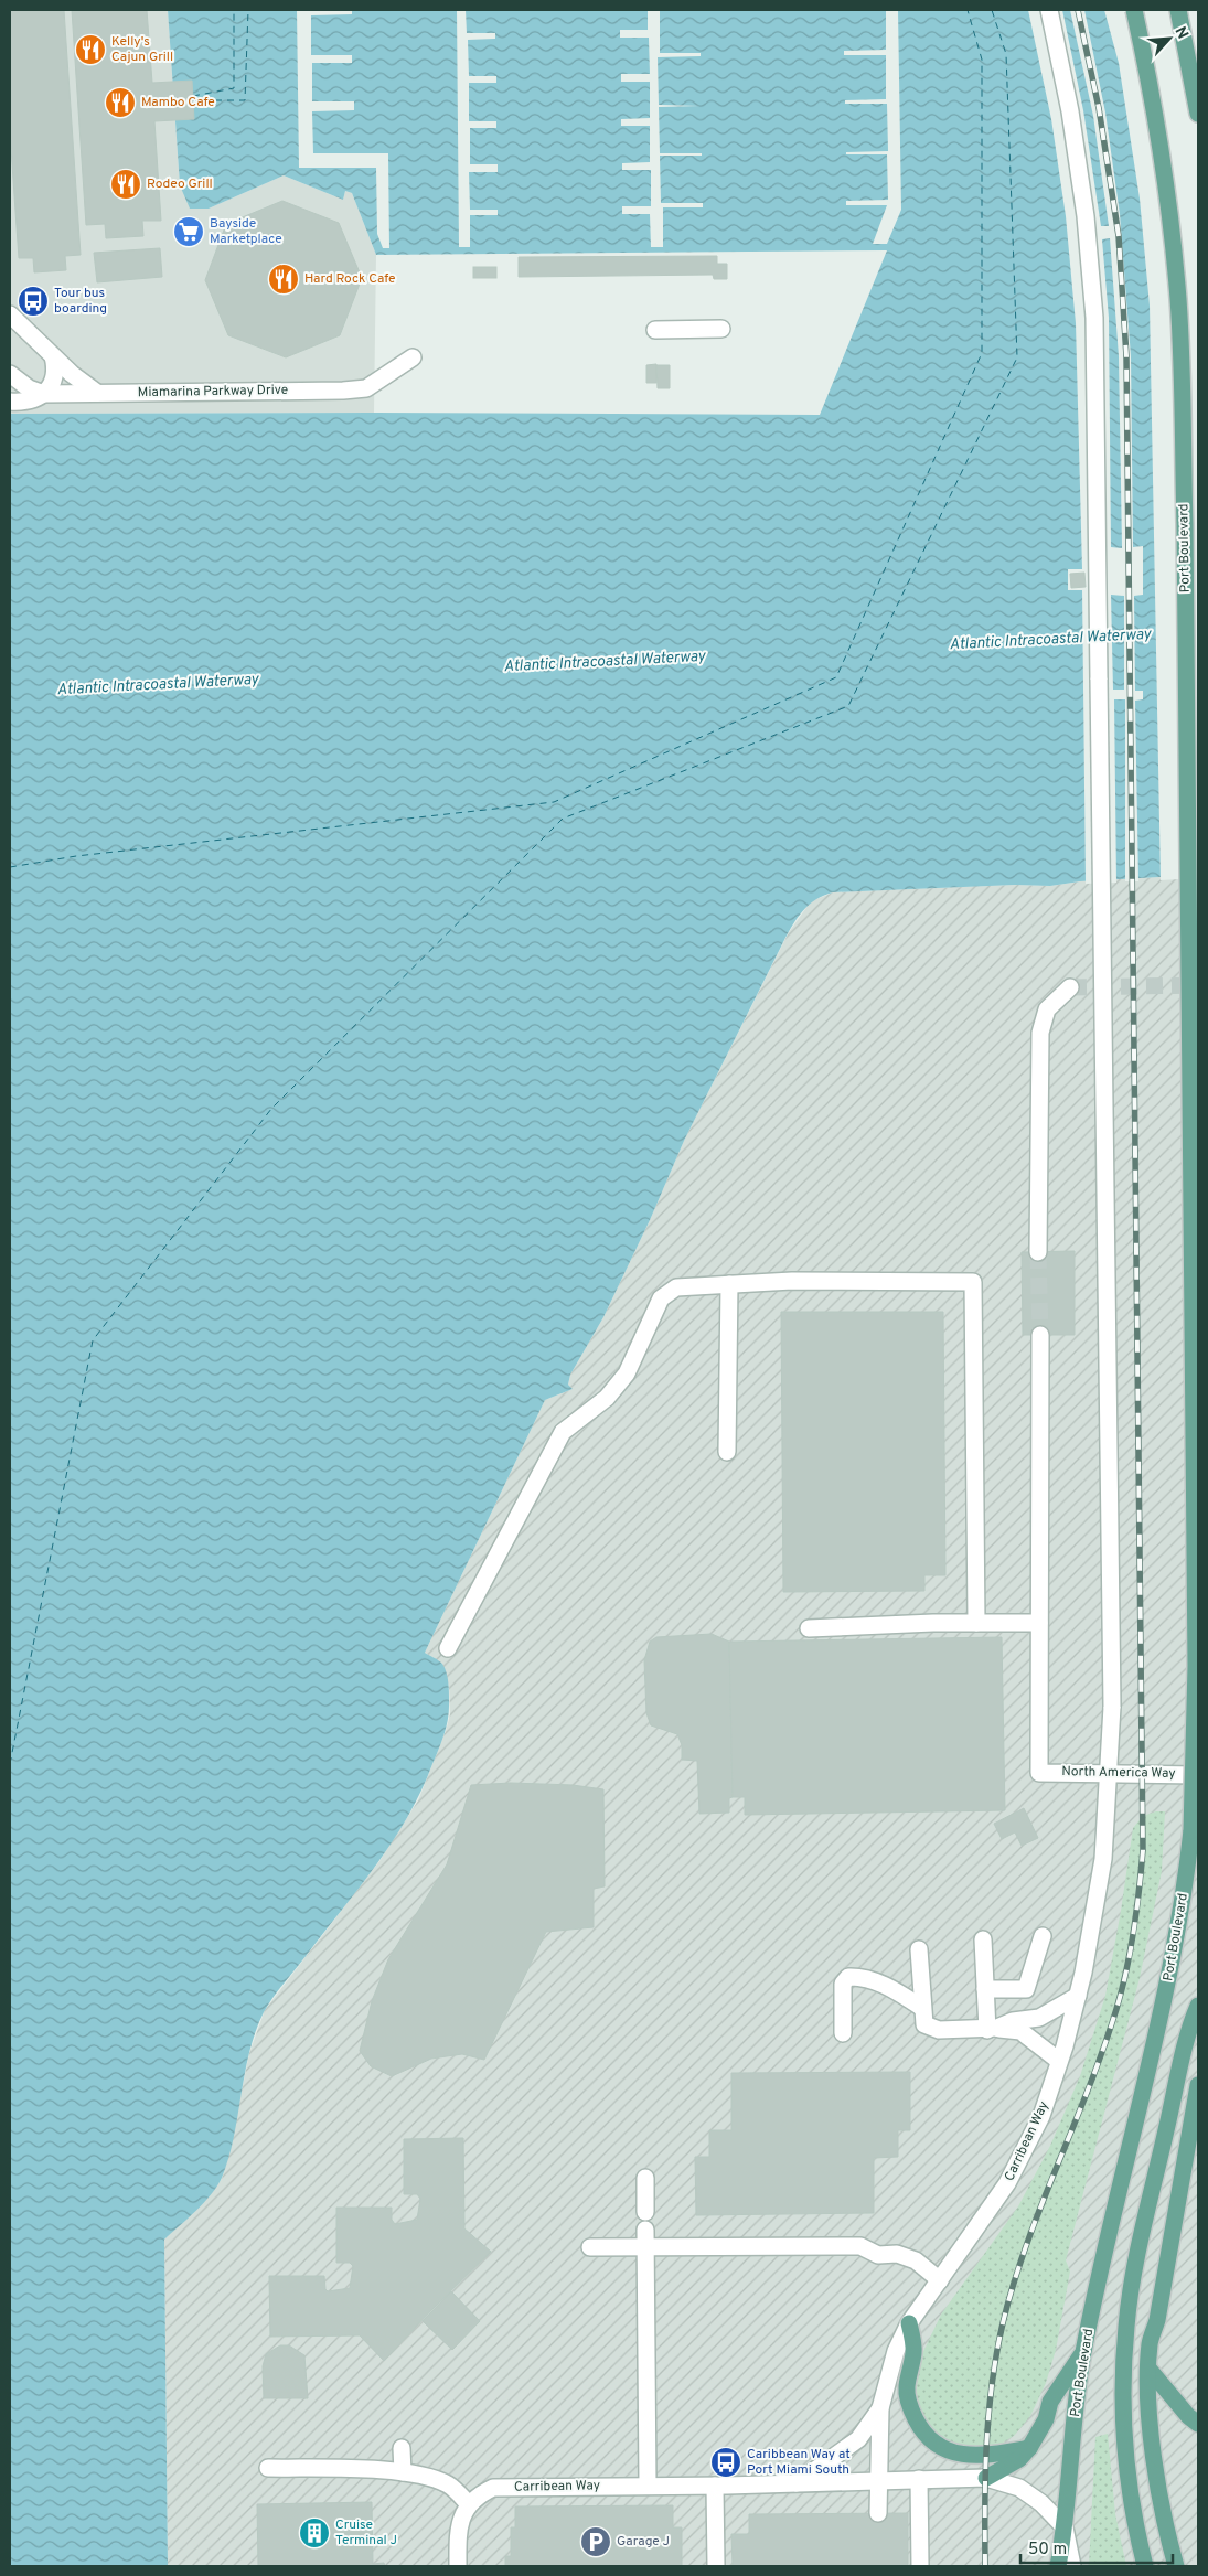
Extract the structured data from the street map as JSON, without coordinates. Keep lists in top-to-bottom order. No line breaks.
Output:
{"streets":{"main road":["Port Boulevard"],"street":["Miamarina Parkway Drive","North America Way","Carribean Way"]},"crossings":[["Port Boulevard","Carribean Way"],["North America Way","Carribean Way"]],"water":["Atlantic Intracoastal Waterway"],"places":{"restaurant":["Kelly's Cajun Grill","Mambo Cafe","Rodeo Grill","Hard Rock Cafe"],"supermarket":["Bayside Marketplace"],"bus stop":["Tour bus boarding","Caribbean Way at Port Miami South"],"building":["Cruise Terminal J"],"parking":["Garage J"]},"scale_bar":"50 m","north":"top right"}
